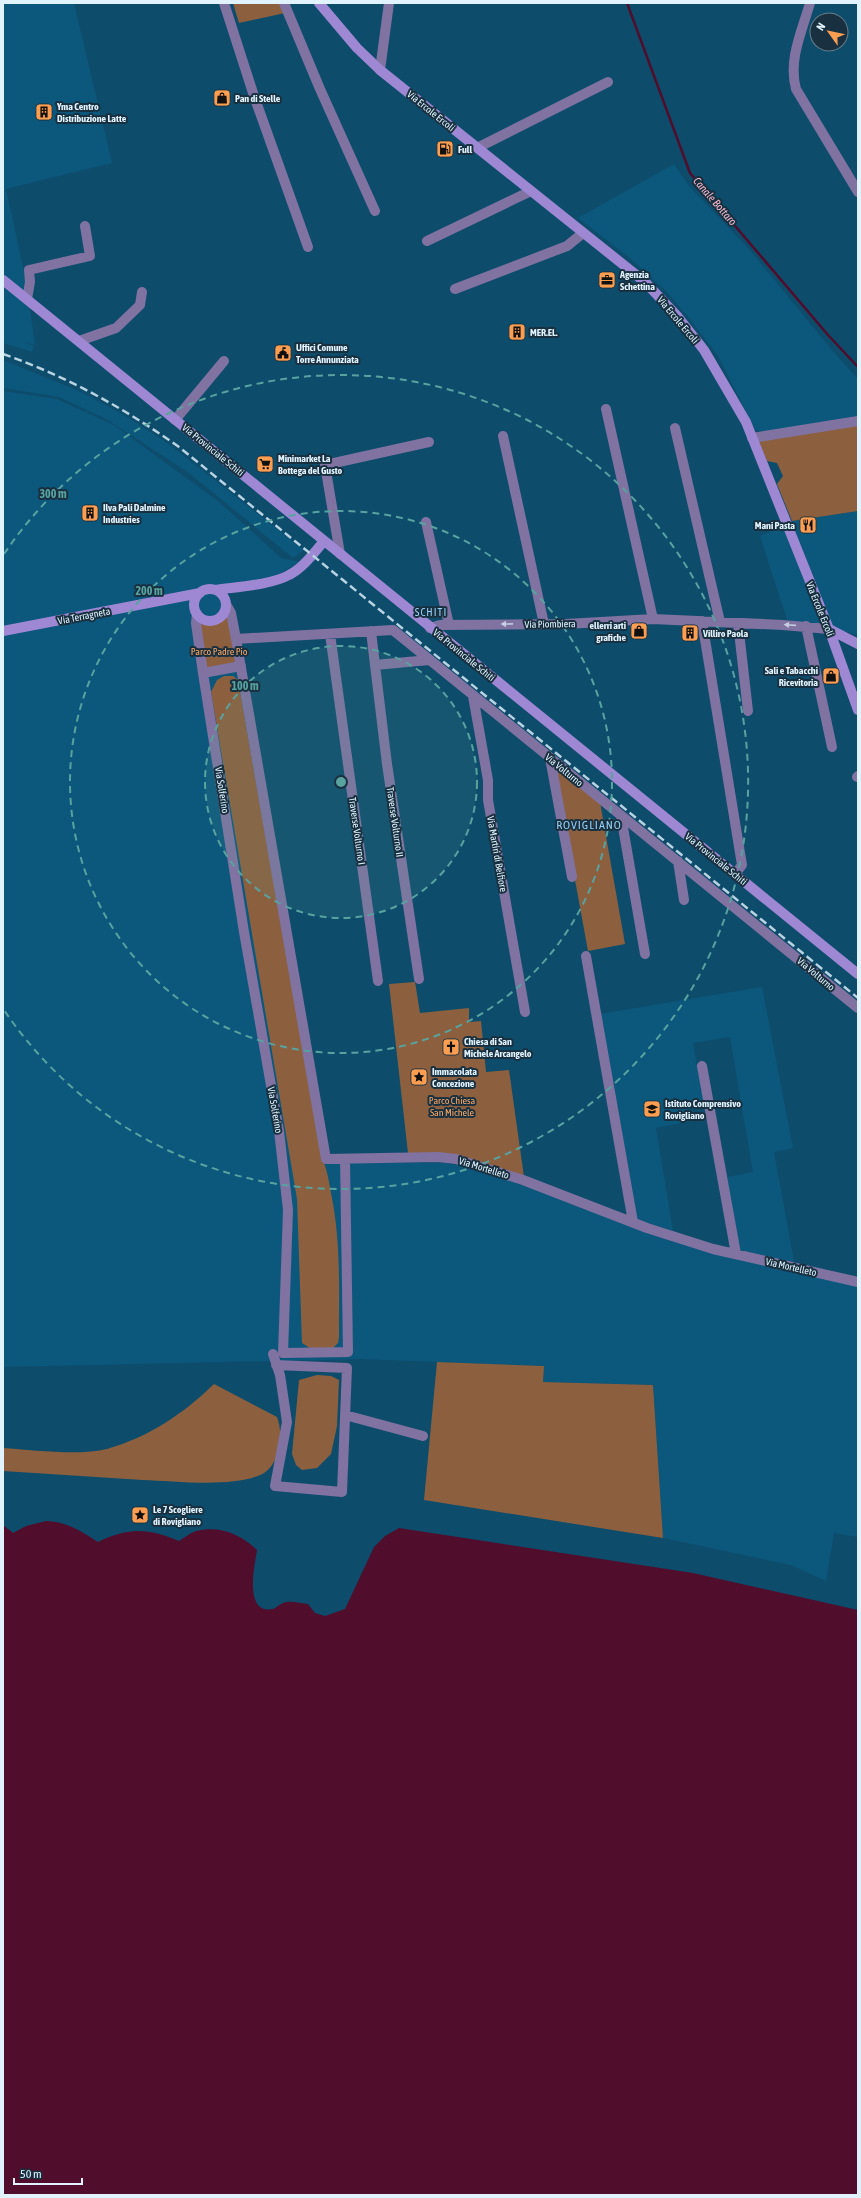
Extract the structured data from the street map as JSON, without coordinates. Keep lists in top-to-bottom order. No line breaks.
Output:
{"streets":{"street":["Via Ercole Ercoli","Via Provinciale Schiti","Via Terragneta","Via Piombiera","Via Volturno","Via Solferino","Traverse Volturno II","Traverse Volturno I","Via Martiri di Belfiore","Via Mortelleto"]},"crossings":[["Via Ercole Ercoli","Via Piombiera"],["Via Provinciale Schiti","Via Piombiera"],["Via Terragneta","Via Solferino"],["Via Volturno","Traverse Volturno II"],["Via Volturno","Traverse Volturno I"],["Via Volturno","Via Martiri di Belfiore"],["Via Solferino","Via Mortelleto"]],"one_way":["Via Piombiera"],"districts":["SCHITI","ROVIGLIANO"],"water":["Canale Bottaro"],"parks":["Parco Padre Pio","Parco Chiesa San Michele"],"places":{"shop":["Pan di Stelle","ellerri arti grafiche","Sali e Tabacchi Ricevitoria"],"building":["Yma Centro Distribuzione Latte","MER.EL.","Ilva Pali Dalmine Industries","Villiro Paola"],"fuel station":["Full"],"office":["Agenzia Schettina"],"public building":["Uffici Comune Torre Annunziata"],"supermarket":["Minimarket La Bottega del Gusto"],"restaurant":["Mani Pasta"],"church":["Chiesa di San Michele Arcangelo"],"place":["Immacolata Concezione","Le 7 Scogliere di Rovigliano"],"school or university":["Istituto Comprensivo Rovigliano"]},"scale_bar":"50 m","north":"top left","rings":["300 m","200 m","100 m"]}
